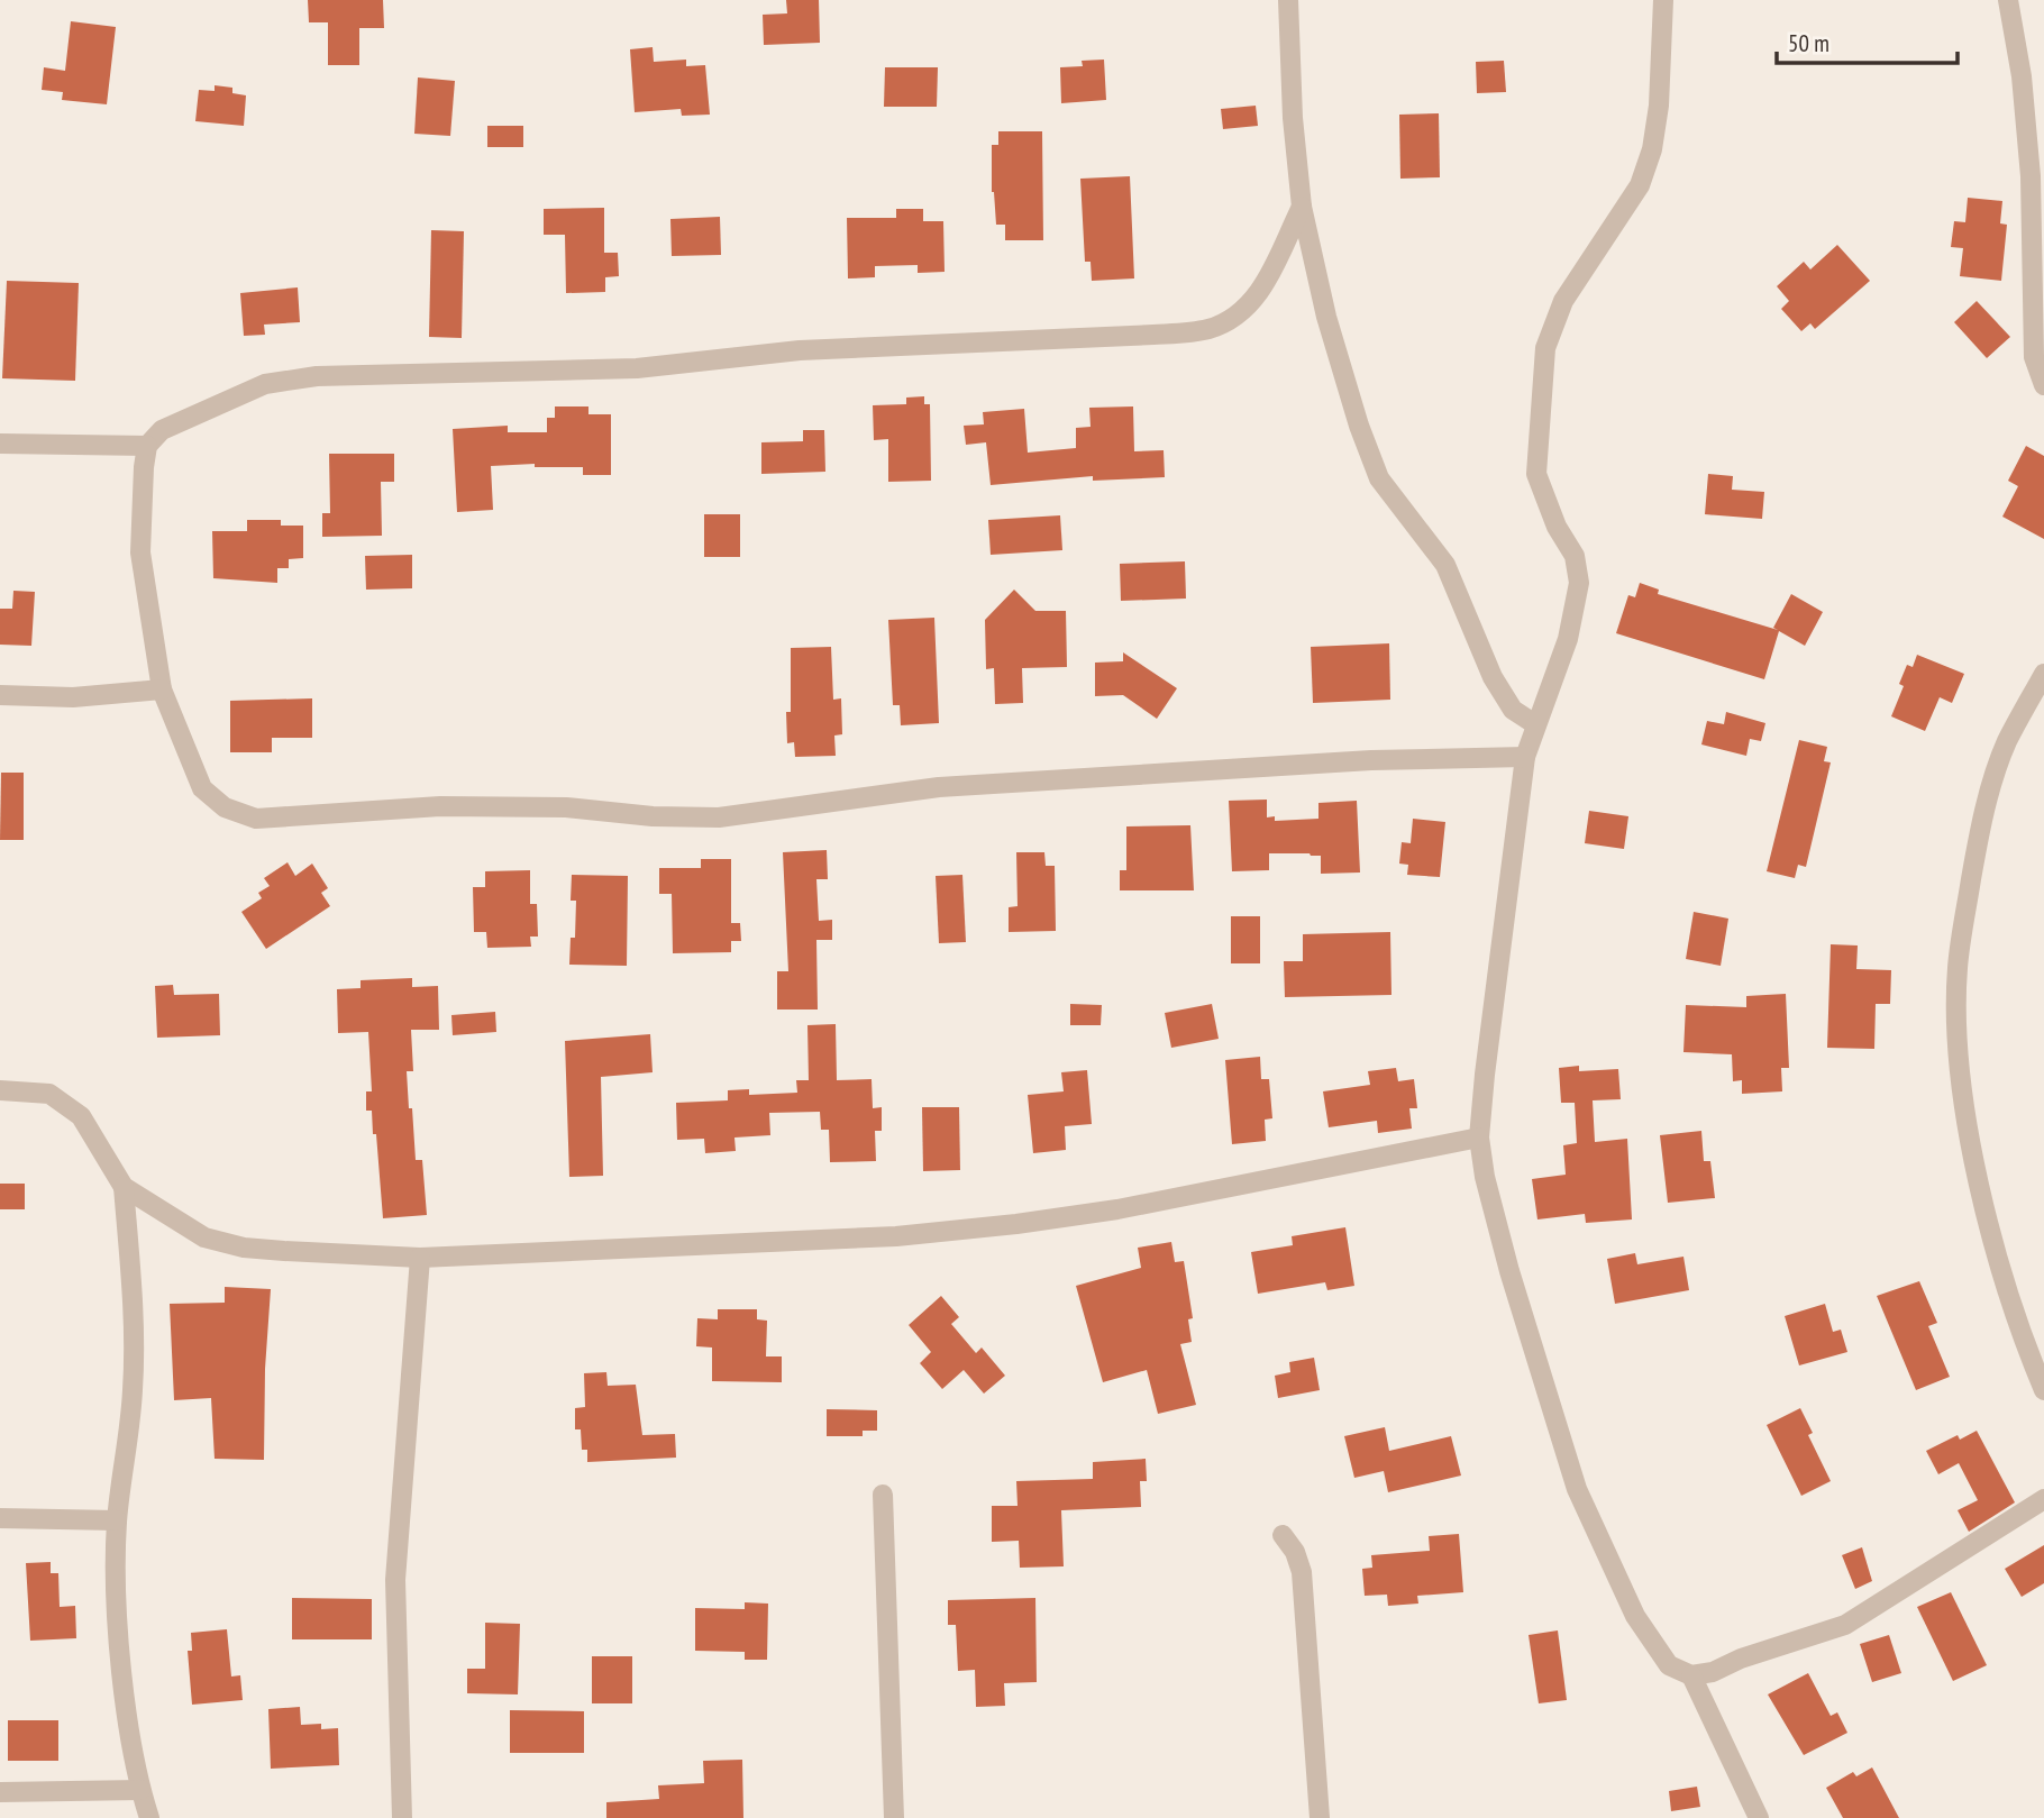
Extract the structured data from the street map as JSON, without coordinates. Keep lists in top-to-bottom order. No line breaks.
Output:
{"scale_bar":"50 m"}
